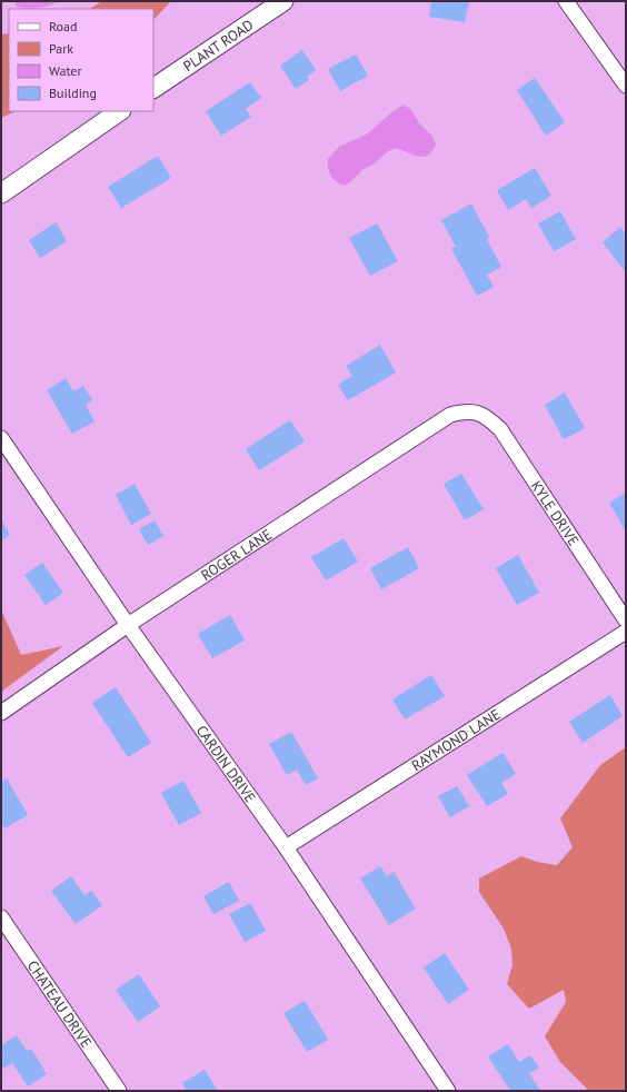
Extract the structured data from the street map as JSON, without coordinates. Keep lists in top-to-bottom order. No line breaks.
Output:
{"streets":{"street":["PLANT ROAD","KYLE DRIVE","ROGER LANE","RAYMOND LANE","CARDIN DRIVE","CHATEAU DRIVE"]},"crossings":[["KYLE DRIVE","ROGER LANE"],["ROGER LANE","CARDIN DRIVE"],["RAYMOND LANE","CARDIN DRIVE"]],"legend":["Road","Park","Water","Building"]}
